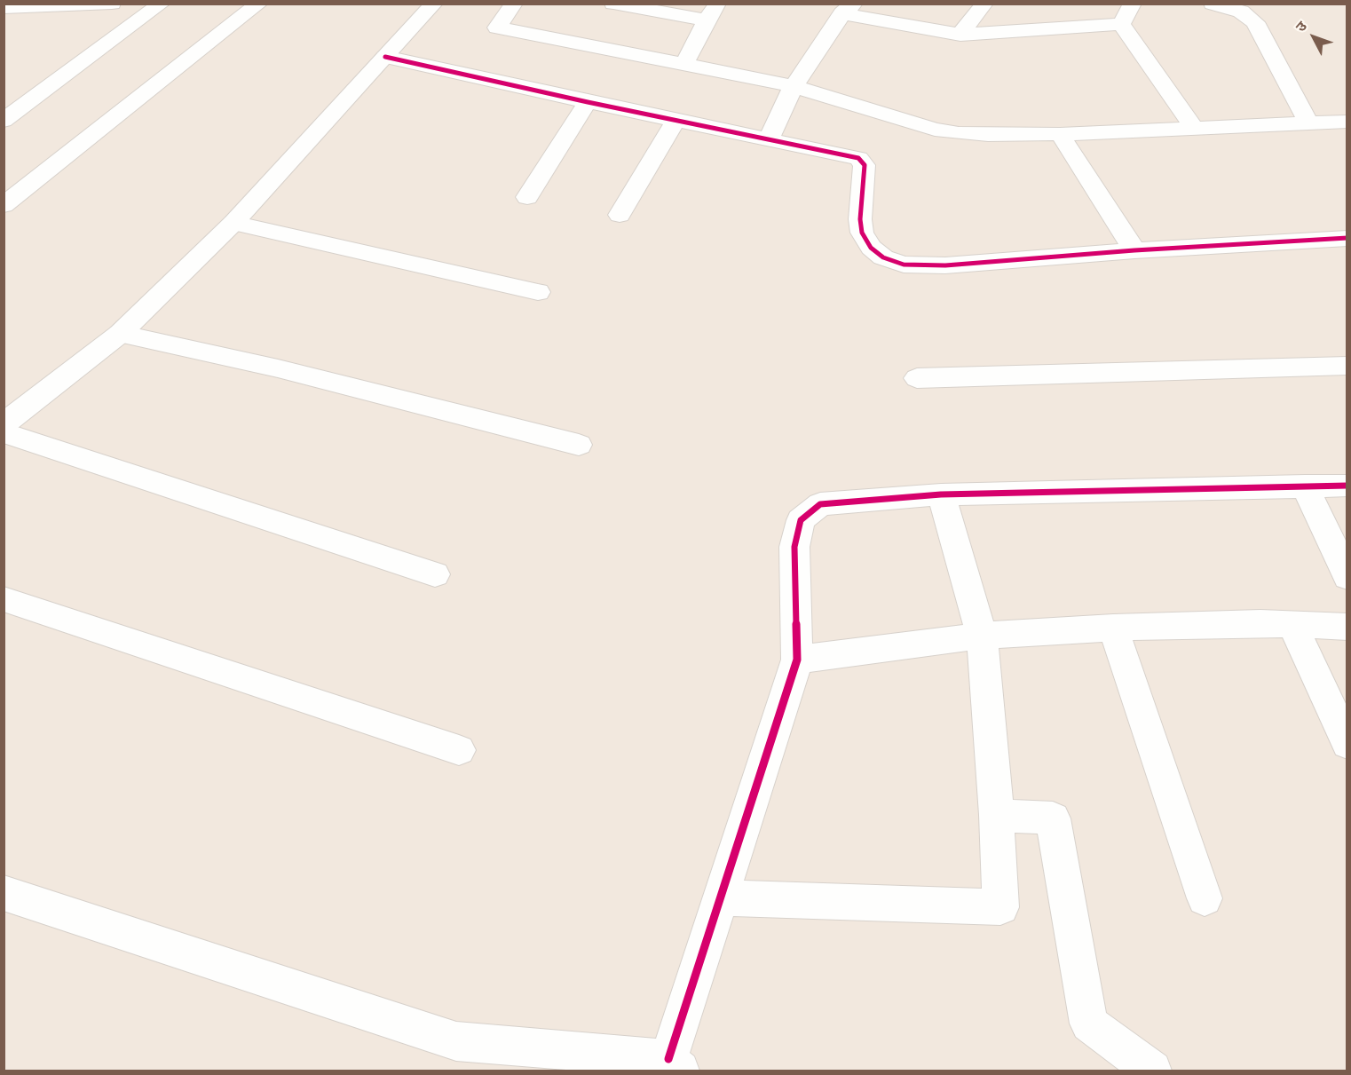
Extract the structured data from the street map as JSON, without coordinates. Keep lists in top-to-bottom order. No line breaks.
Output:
{"north":"top left"}
